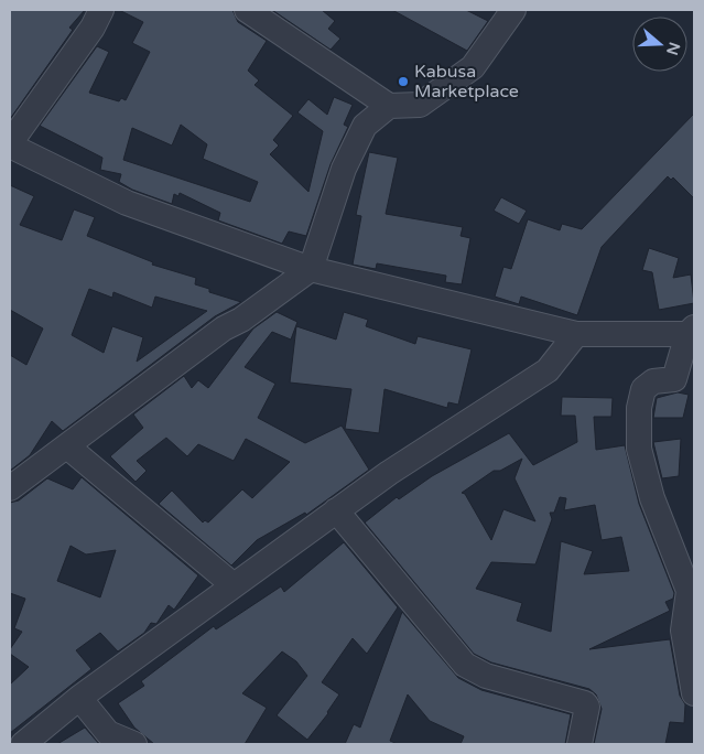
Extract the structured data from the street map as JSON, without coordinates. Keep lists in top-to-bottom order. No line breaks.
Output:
{"places":["Kabusa Marketplace"],"north":"right"}
